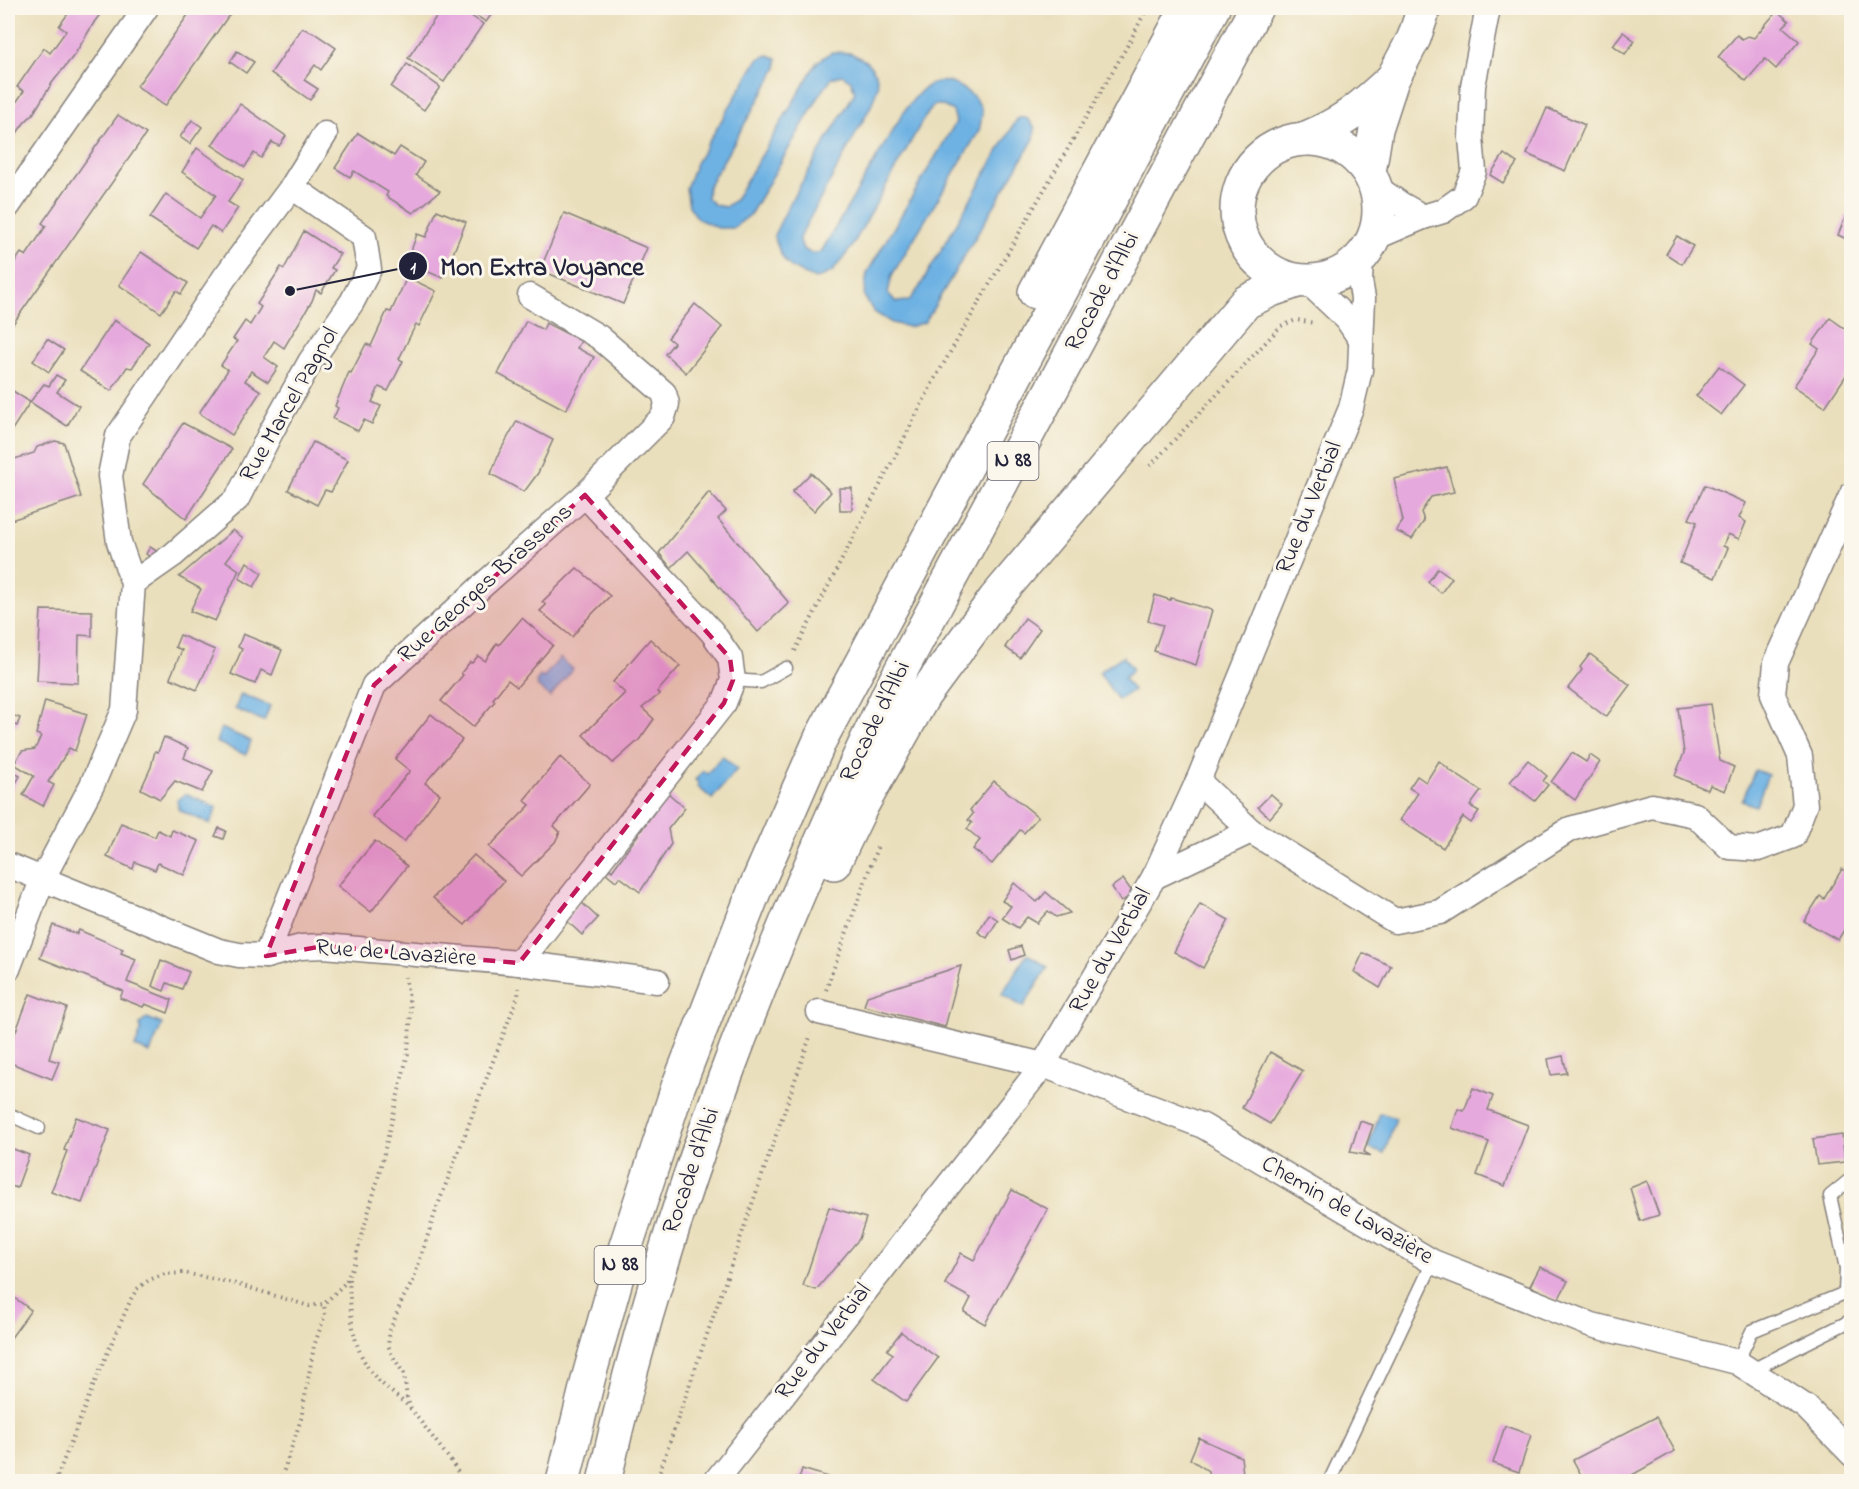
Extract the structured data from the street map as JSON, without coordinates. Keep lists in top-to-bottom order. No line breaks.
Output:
{"streets":{"main road":["Rocade d'Albi","N 88"],"street":["Rue Marcel Pagnol","Rue du Verbial","Rue Georges Brassens","Rue de Lavazière","Chemin de Lavazière"]},"crossings":[["Rue du Verbial","Chemin de Lavazière"],["Rue Georges Brassens","Rue de Lavazière"]],"places":["Mon Extra Voyance"]}
